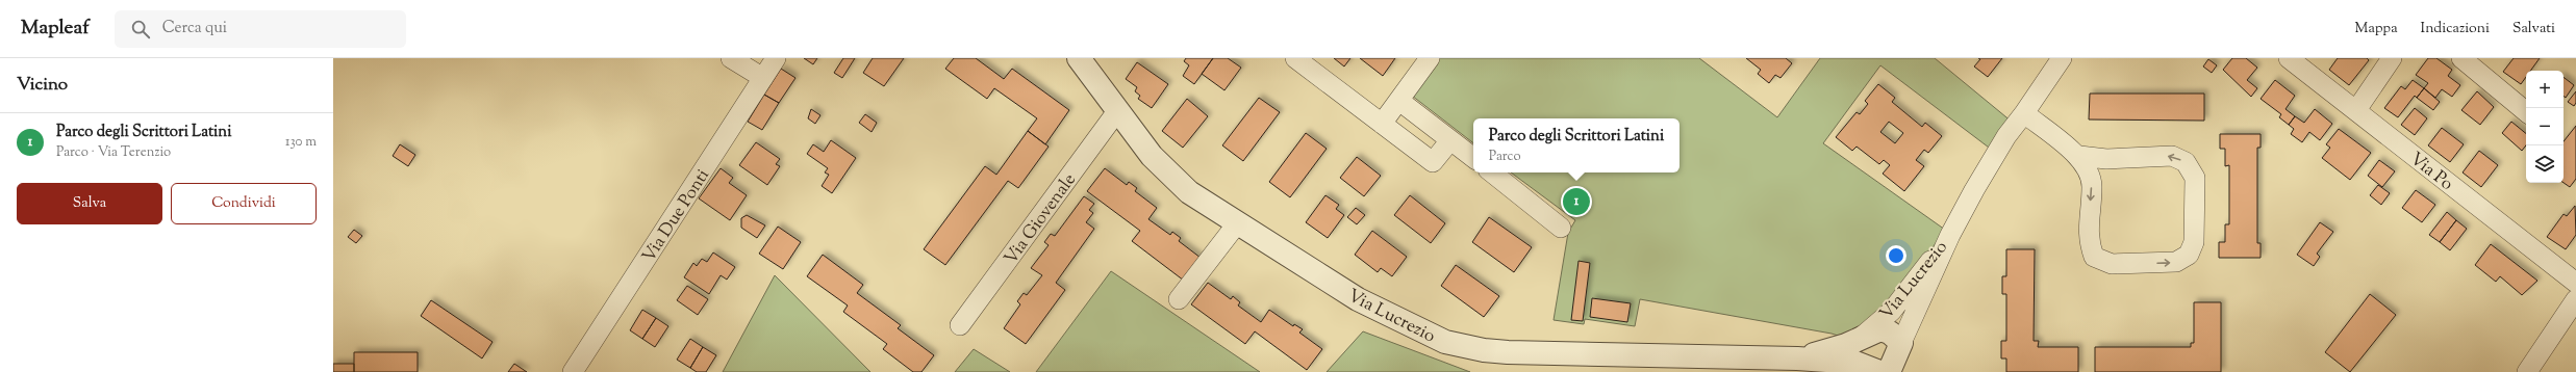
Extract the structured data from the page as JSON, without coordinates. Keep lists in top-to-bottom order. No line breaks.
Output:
{"streets":{"street":["Via Po","Via Due Ponti","Via Giovenale","Via Lucrezio"]},"crossings":[["Via Giovenale","Via Lucrezio"]],"page":{"header":"Mapleaf","search":"Cerca qui","nav":["Mappa","Indicazioni","Salvati"],"heading":"Vicino","map_buttons":["+","−"],"list":[{"mark":"1","name":"Parco degli Scrittori Latini","note":"Parco · Via Terenzio","value":"130 m"}],"popup":["Parco degli Scrittori Latini","Parco"],"buttons":["Salva","Condividi"],"pins":"1"}}
